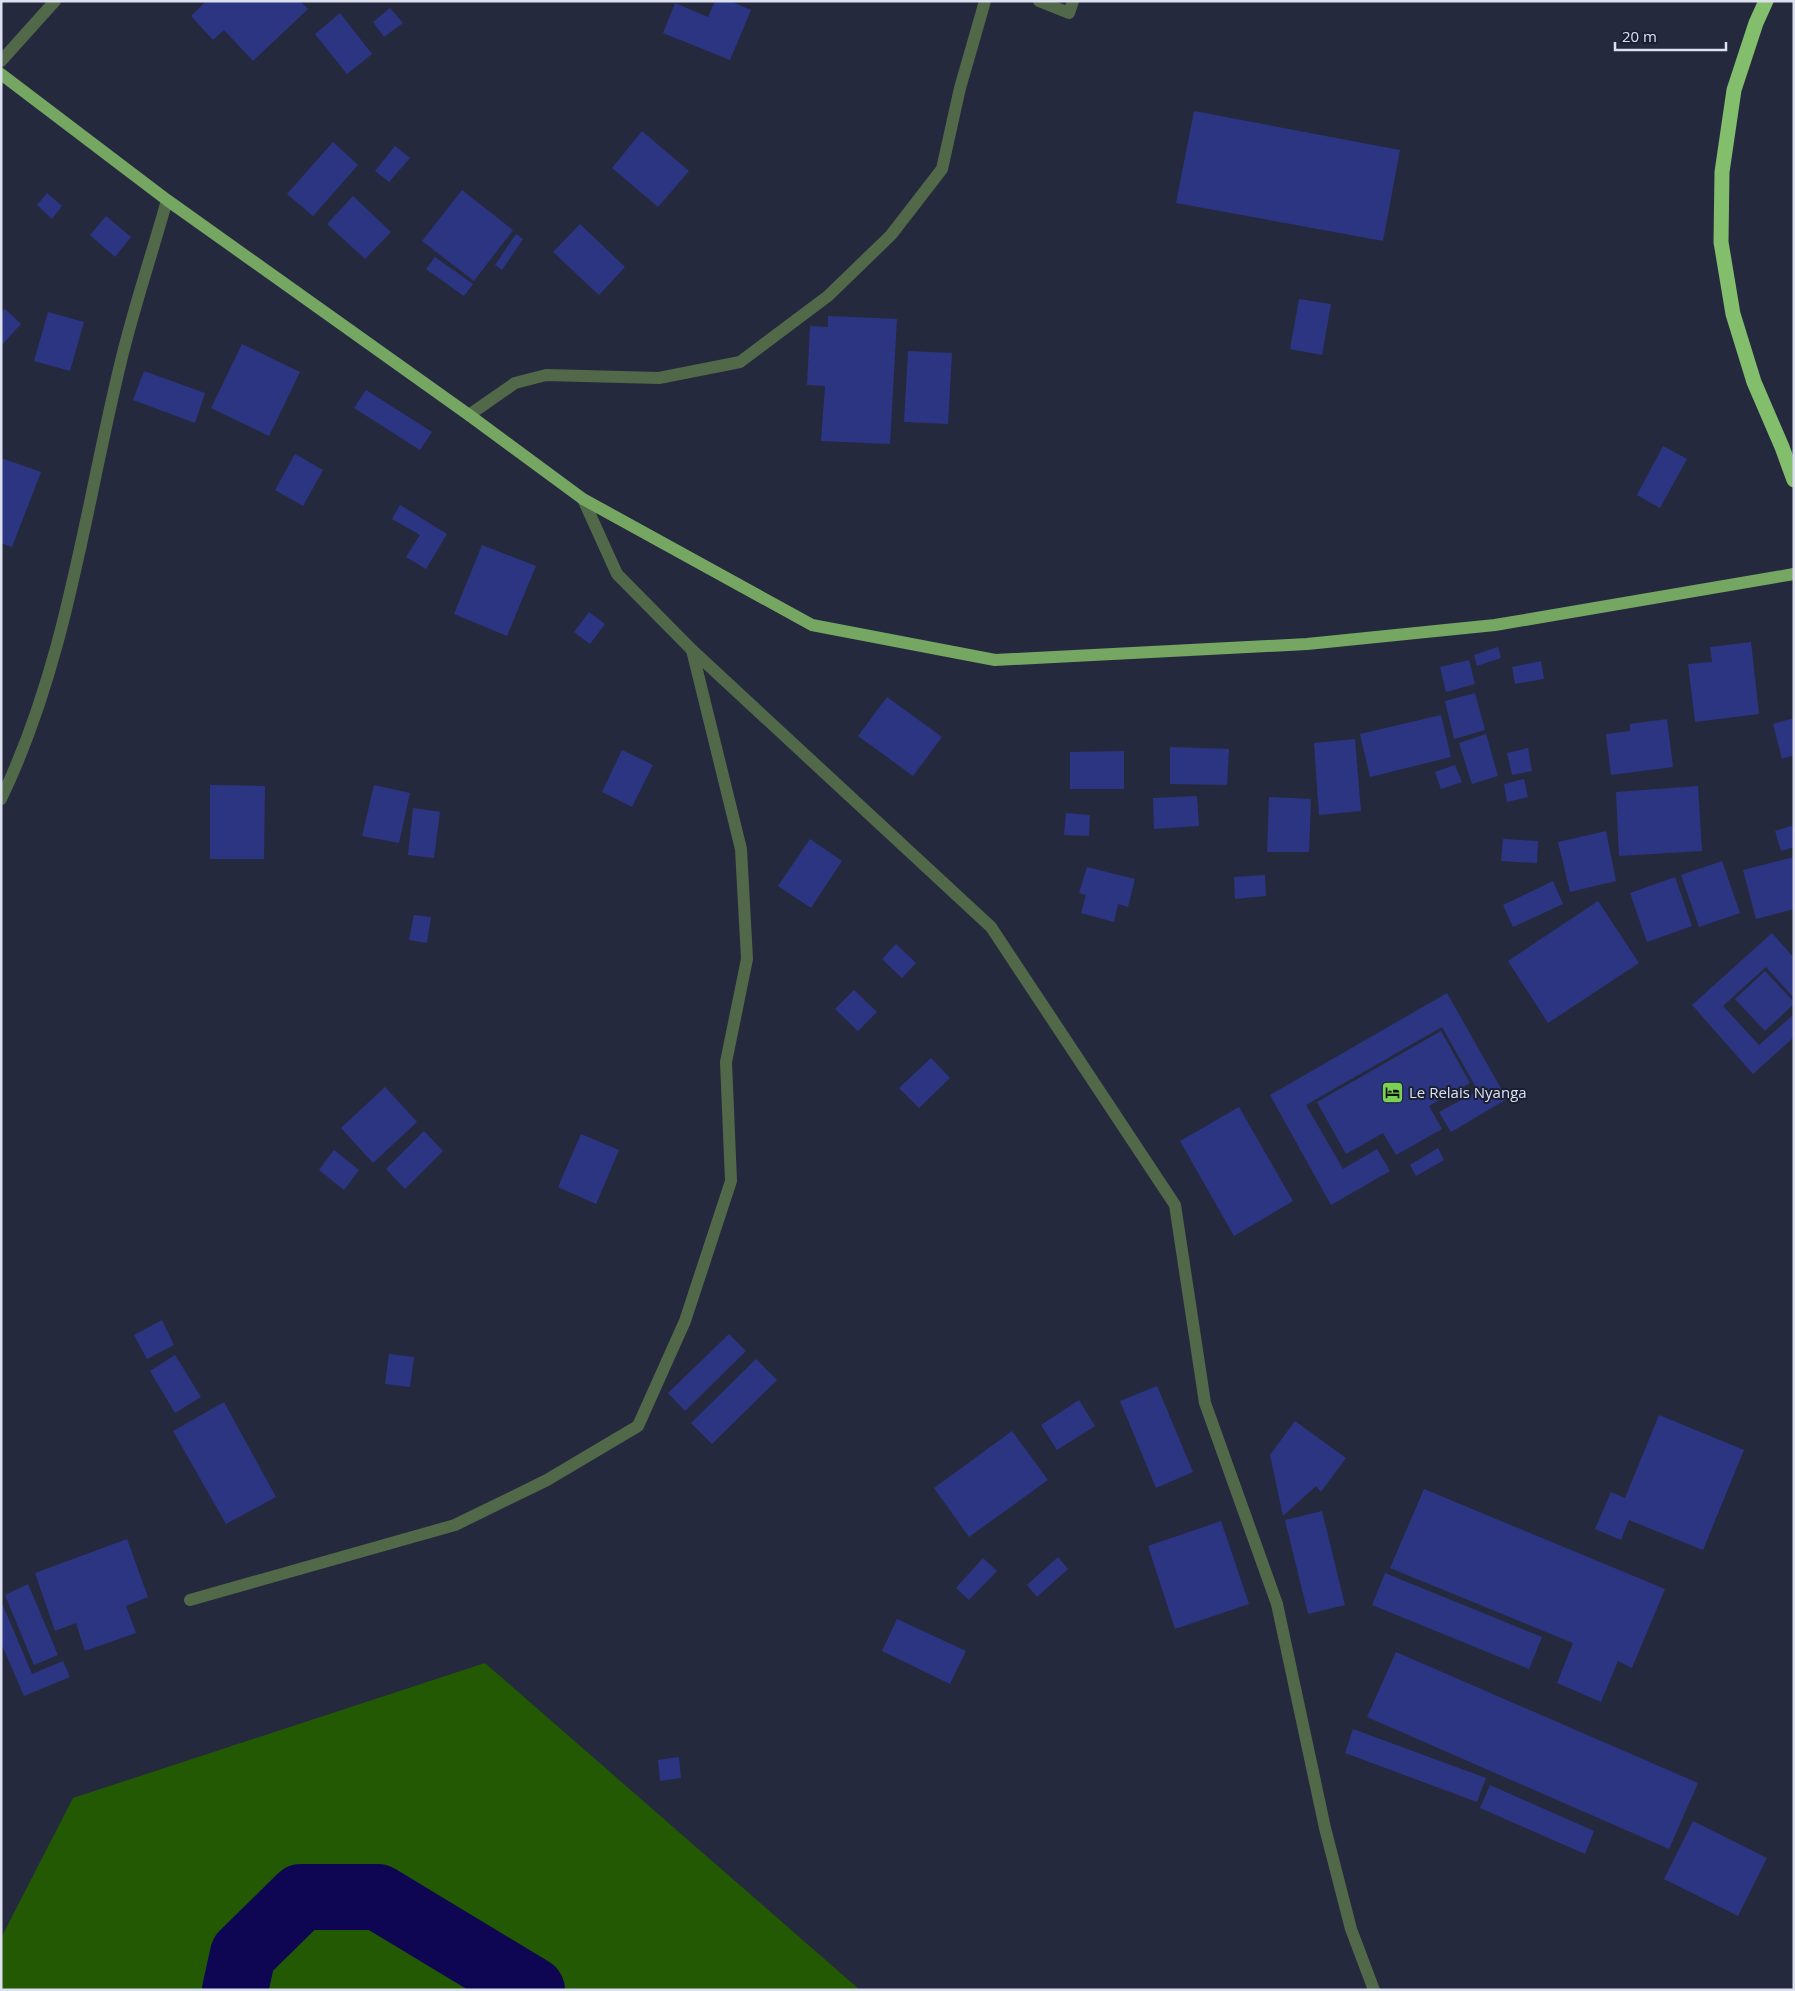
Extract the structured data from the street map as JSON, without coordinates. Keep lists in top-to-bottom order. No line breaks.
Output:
{"places":{"hotel":["Le Relais Nyanga"]},"scale_bar":"20 m"}
